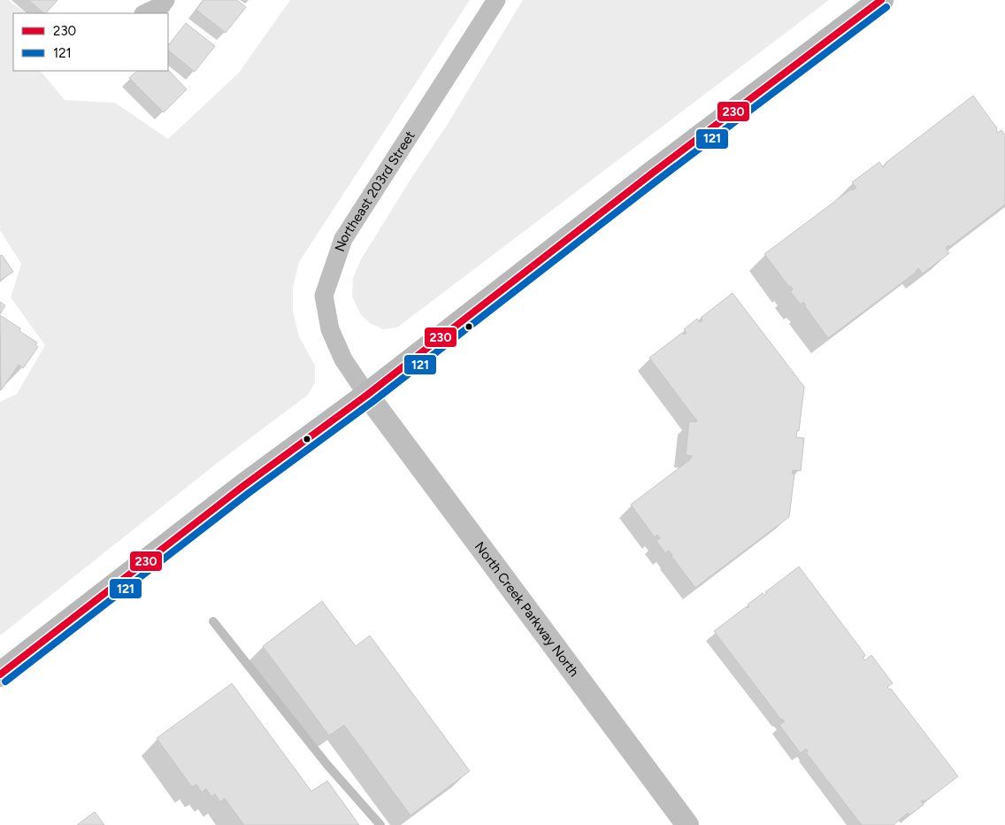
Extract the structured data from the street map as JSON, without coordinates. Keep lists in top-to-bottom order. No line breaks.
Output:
{"streets":{"street":["Northeast 203rd Street","North Creek Parkway North"]},"crossings":[["Northeast 203rd Street","North Creek Parkway North"]],"lines":["transit line 230","transit line 121"],"legend":["230","121"]}
